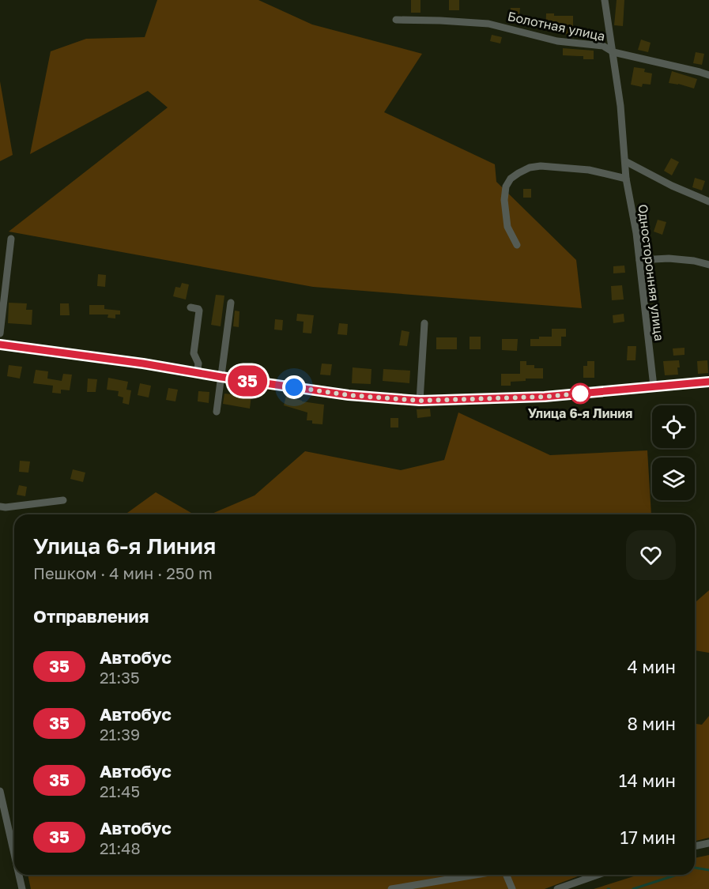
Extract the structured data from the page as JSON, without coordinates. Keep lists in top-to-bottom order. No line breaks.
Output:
{"streets":{"street":["Болотная улица","Односторонняя улица"]},"crossings":[["Болотная улица","Односторонняя улица"]],"places":["Улица 6-я Линия"],"lines":["bus line 35"],"page":{"on_map":"35","heading":[["Улица 6-я Линия","Пешком · 4 мин · 250 m"],"Отправления"],"list":[{"mark":"35","name":"Автобус","note":"21:35","value":"4 мин"},{"mark":"35","name":"Автобус","note":"21:39","value":"8 мин"},{"mark":"35","name":"Автобус","note":"21:45","value":"14 мин"},{"mark":"35","name":"Автобус","note":"21:48","value":"17 мин"}]}}
